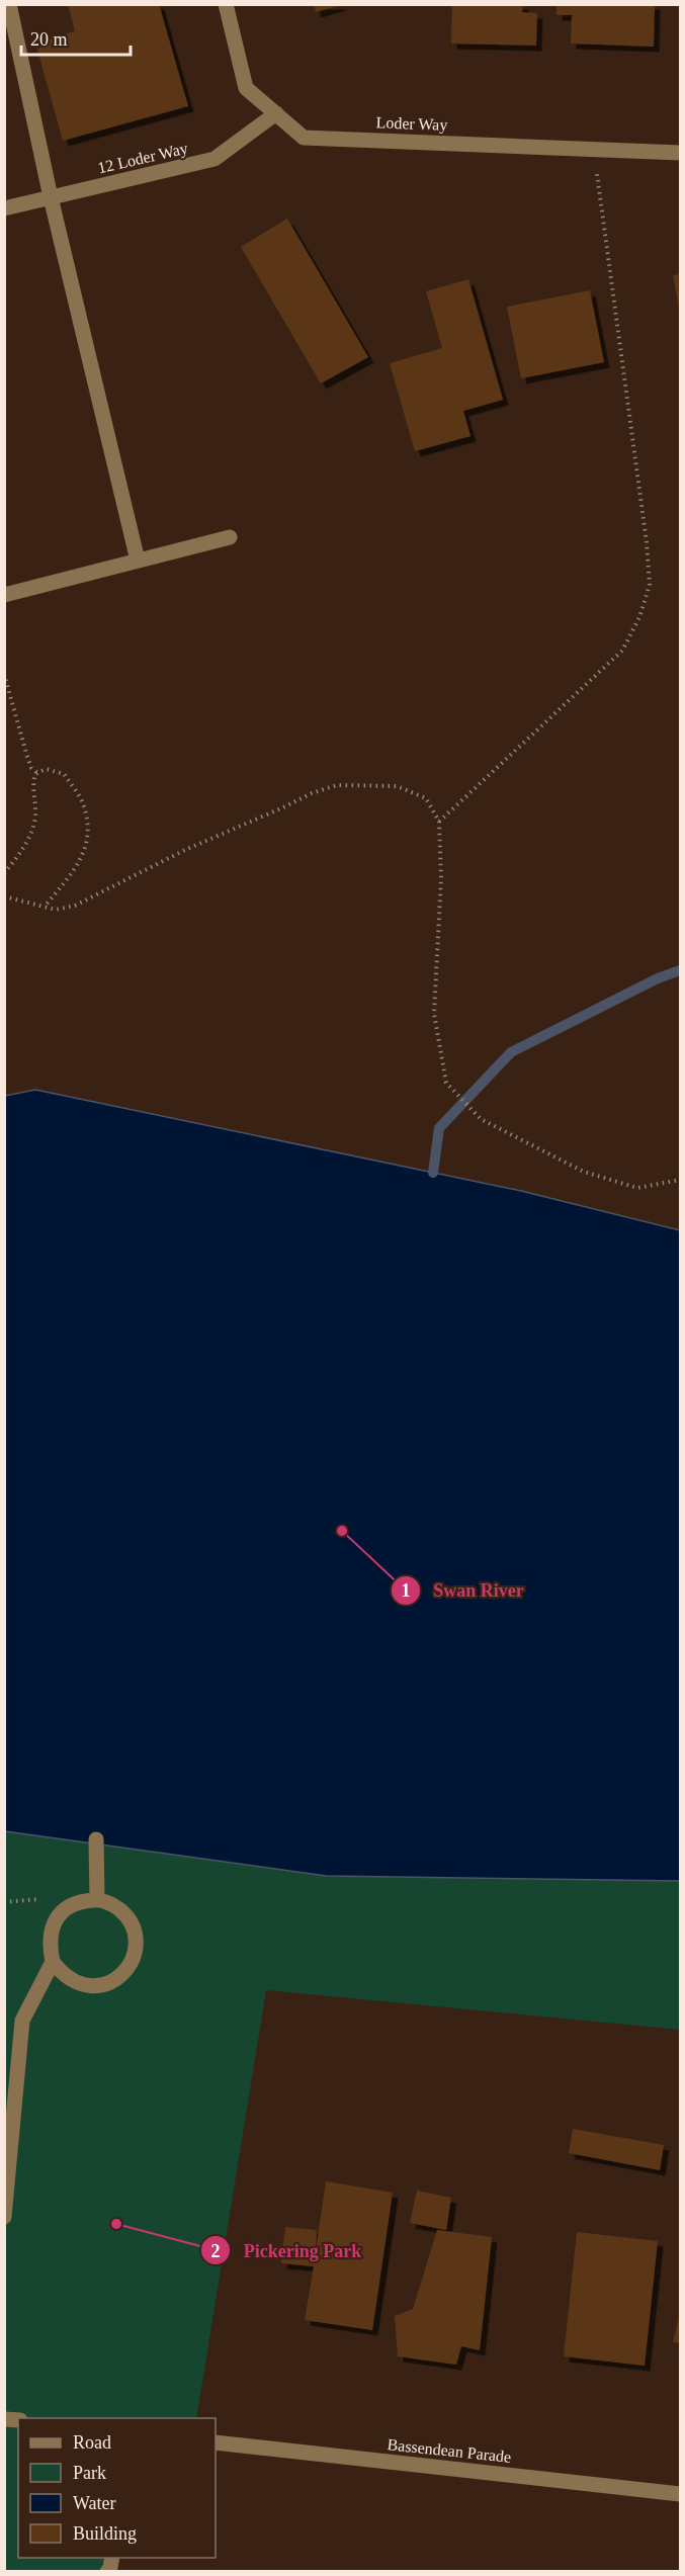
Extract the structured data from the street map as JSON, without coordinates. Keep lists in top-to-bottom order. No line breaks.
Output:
{"streets":{"street":["Loder Way","12 Loder Way","Bassendean Parade"]},"crossings":[["Loder Way","12 Loder Way"]],"places":["Swan River","Pickering Park"],"legend":["Road","Park","Water","Building"],"scale_bar":"20 m"}
